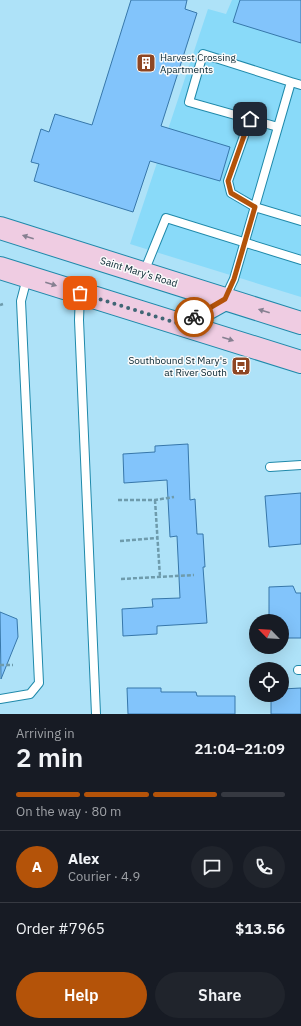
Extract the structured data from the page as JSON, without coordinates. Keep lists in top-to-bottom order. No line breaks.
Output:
{"streets":{"main road":["Saint Mary’s Road"]},"places":{"building":["Harvest Crossing Apartments"],"bus stop":["Southbound St Mary's at River South"]},"north":"top left","page":{"heading":["2 min","Arriving in","21:04–21:09"],"panel":["Alex","Courier · 4.9","Order #7965","$13.56"],"bar":"On the way · 80 m","round":"A","buttons":["Help","Share"]}}
